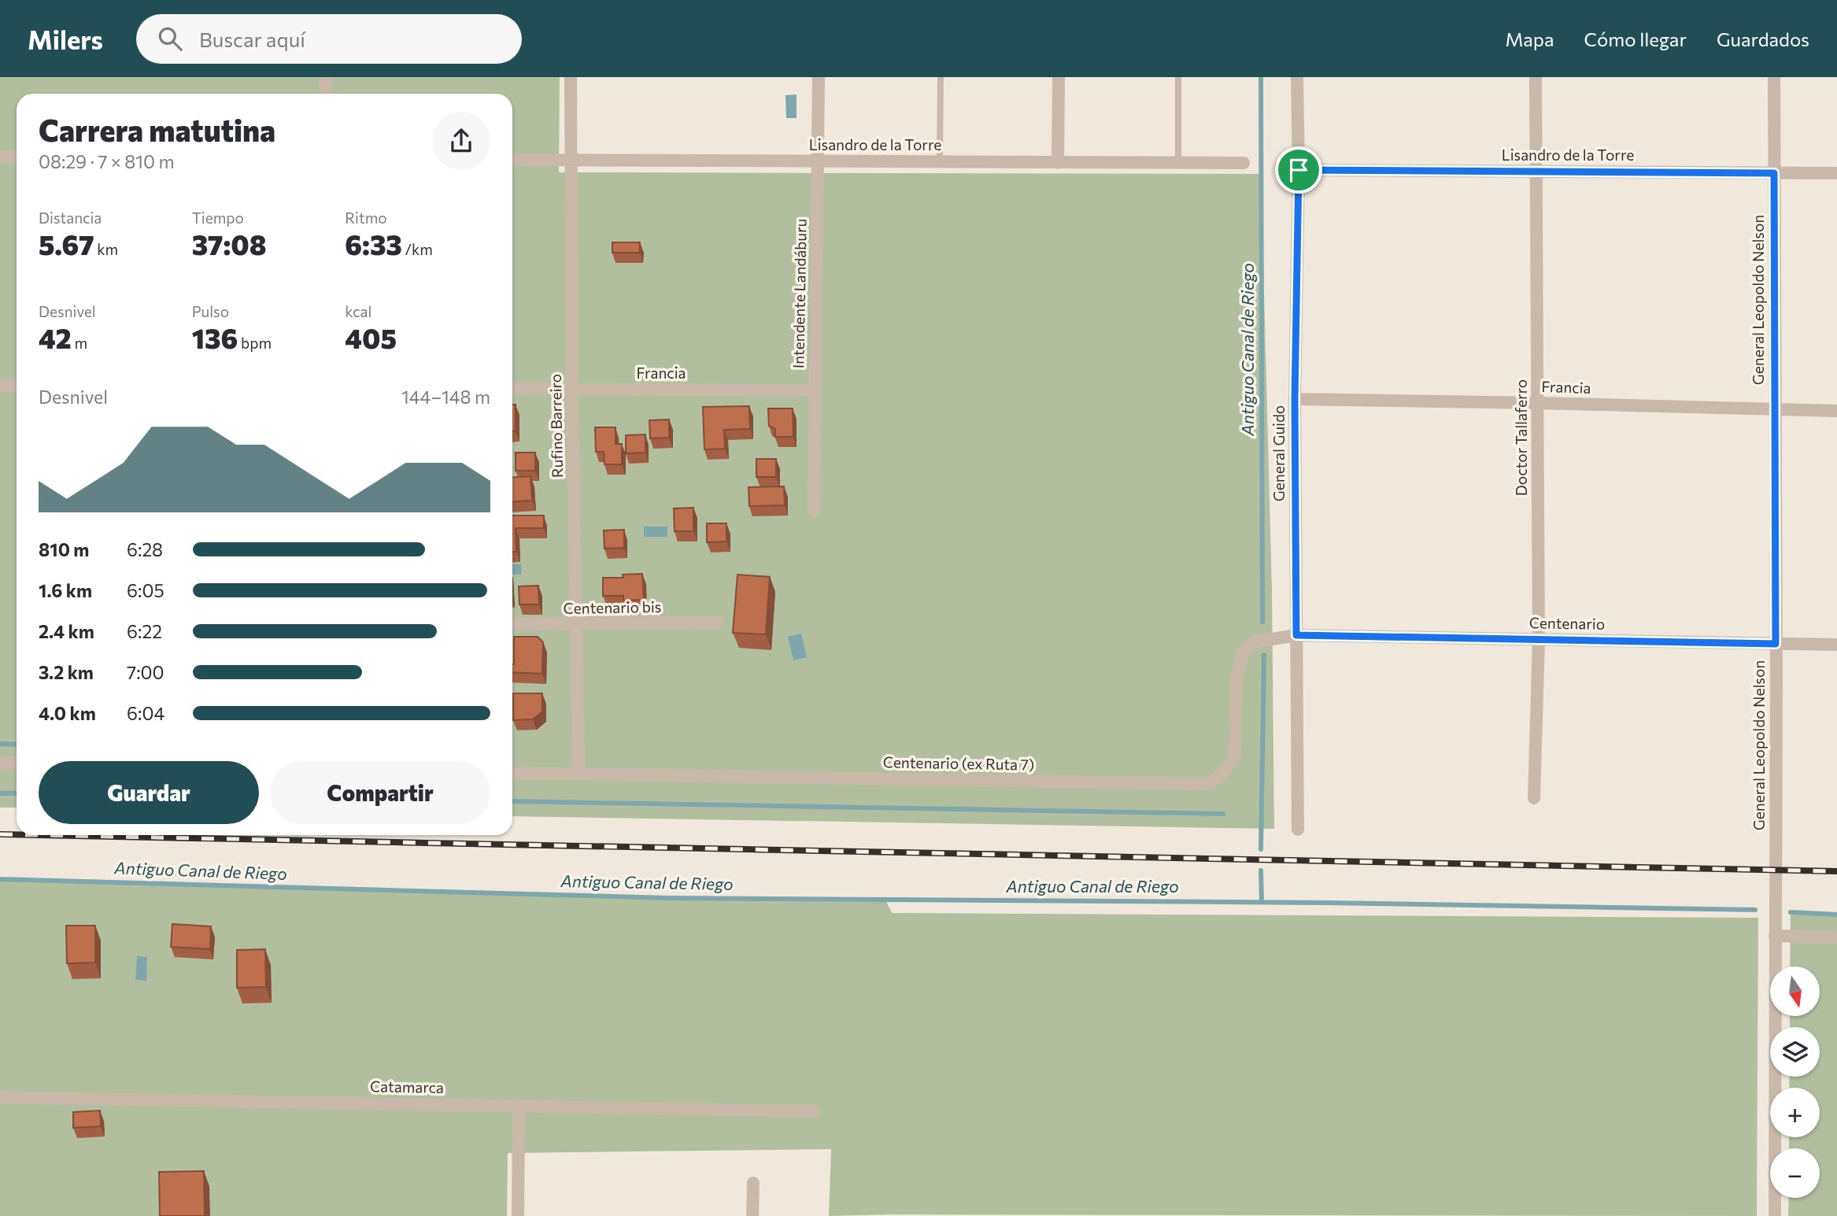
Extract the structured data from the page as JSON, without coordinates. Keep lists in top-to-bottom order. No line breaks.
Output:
{"streets":{"street":["Lisandro de la Torre","Intendente Landáburu","General Leopoldo Nelson","Francia","Rufino Barreiro","Doctor Tallaferro","General Guido","Centenario bis","Centenario","Centenario (ex Ruta 7)","Catamarca"]},"crossings":[["Lisandro de la Torre","Intendente Landáburu"],["Lisandro de la Torre","General Leopoldo Nelson"],["Lisandro de la Torre","Rufino Barreiro"],["Lisandro de la Torre","Doctor Tallaferro"],["Lisandro de la Torre","General Guido"],["Intendente Landáburu","Francia"],["General Leopoldo Nelson","Francia"],["General Leopoldo Nelson","Centenario"],["Francia","Rufino Barreiro"],["Francia","Doctor Tallaferro"],["Francia","General Guido"],["Rufino Barreiro","Centenario bis"],["Rufino Barreiro","Centenario (ex Ruta 7)"],["Doctor Tallaferro","Centenario"],["General Guido","Centenario"],["General Guido","Centenario (ex Ruta 7)"],["Centenario","Centenario (ex Ruta 7)"]],"water":["Antiguo Canal de Riego"],"north":"bottom","page":{"header":"Milers","search":"Buscar aquí","nav":["Mapa","Cómo llegar","Guardados"],"heading":["Carrera matutina","08:29 · 7 × 810 m"],"stats":[["Distancia","5.67 km"],["Tiempo","37:08"],["Ritmo","6:33 /km"],["Desnivel","42 m"],["Pulso","136 bpm"],["kcal","405"]],"chart":["Desnivel","144–148 m"],"list":[{"name":"810 m","note":"6:28"},{"name":"1.6 km","note":"6:05"},{"name":"2.4 km","note":"6:22"},{"name":"3.2 km","note":"7:00"},{"name":"4.0 km","note":"6:04"}],"buttons":["Guardar","Compartir"],"map_buttons":["+","−"]}}
